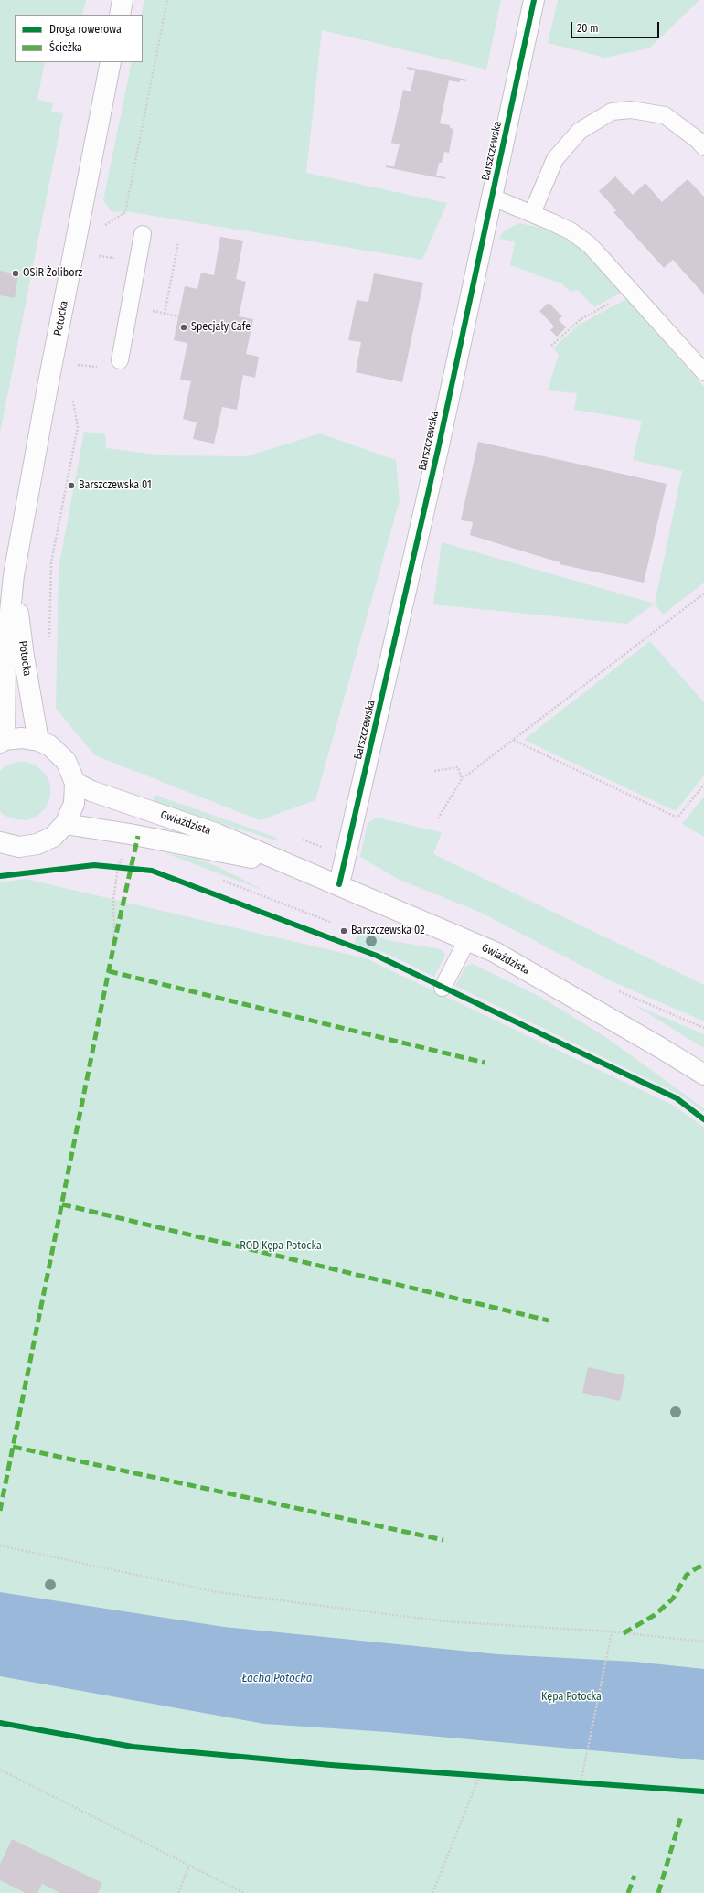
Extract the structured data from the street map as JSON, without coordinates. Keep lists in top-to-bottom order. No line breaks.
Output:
{"streets":{"street":["Barszczewska","Potocka","Gwiaździsta"]},"crossings":[["Barszczewska","Gwiaździsta"]],"water":["Łacha Potocka"],"parks":["ROD Kępa Potocka","Kępa Potocka"],"places":["OSiR Żoliborz","Specjały Cafe","Barszczewska 01","Barszczewska 02"],"legend":["Droga rowerowa","Ścieżka"],"scale_bar":"20 m"}
